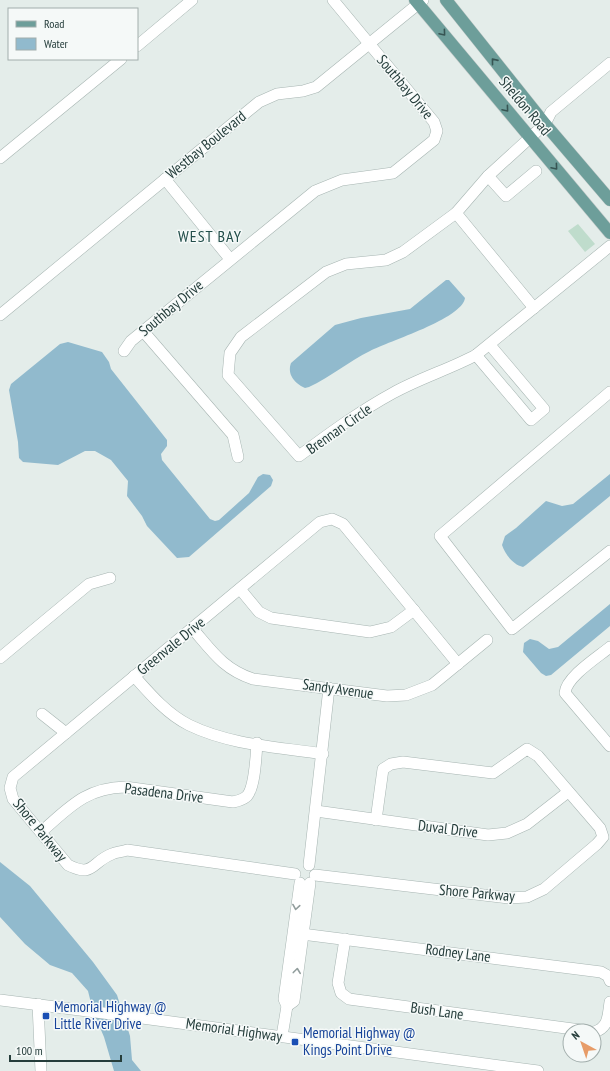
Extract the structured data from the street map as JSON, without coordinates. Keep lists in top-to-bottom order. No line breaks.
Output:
{"streets":{"main road":["Sheldon Road"],"street":["Southbay Drive","Westbay Boulevard","Brennan Circle","Greenvale Drive","Sandy Avenue","Pasadena Drive","Duval Drive","Shore Parkway","Rodney Lane","Bush Lane","Memorial Highway"]},"crossings":[["Southbay Drive","Westbay Boulevard"],["Sheldon Road","Westbay Boulevard"],["Sheldon Road","Brennan Circle"],["Greenvale Drive","Sandy Avenue"],["Greenvale Drive","Shore Parkway"],["Pasadena Drive","Shore Parkway"],["Duval Drive","Shore Parkway"],["Rodney Lane","Bush Lane"]],"districts":["WEST BAY"],"places":{"transit":["Memorial Highway @ Little River Drive","Memorial Highway @ Kings Point Drive"]},"legend":["Road","Water"],"scale_bar":"100 m","north":"top left"}
